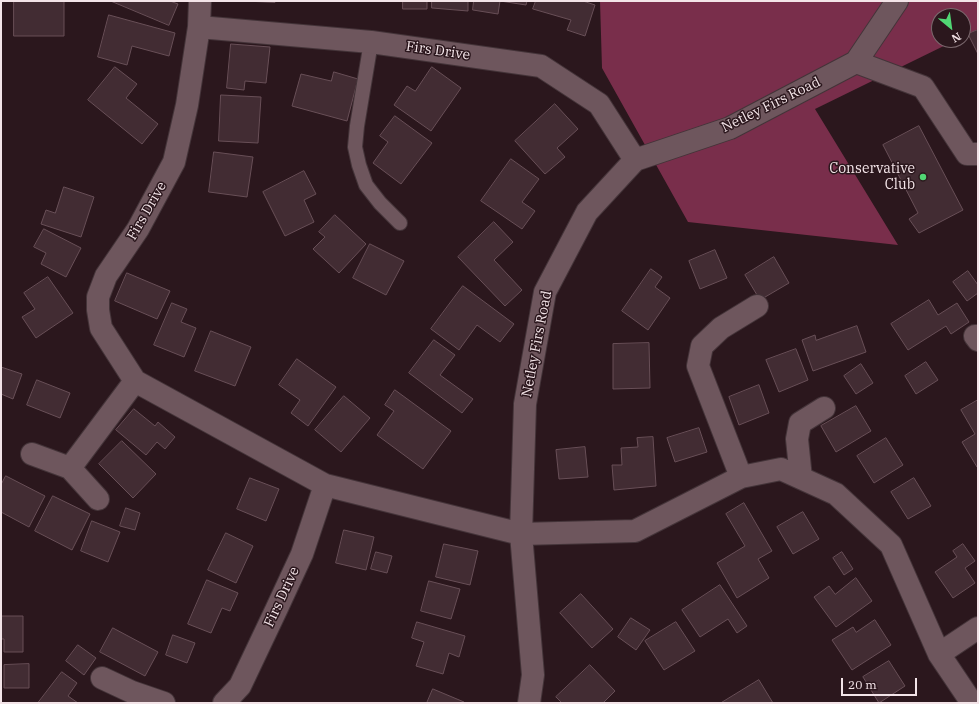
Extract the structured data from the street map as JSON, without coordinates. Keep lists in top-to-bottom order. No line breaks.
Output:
{"streets":{"street":["Firs Drive","Netley Firs Road"]},"crossings":[["Firs Drive","Netley Firs Road"]],"places":["Conservative Club"],"scale_bar":"20 m","north":"bottom right"}
